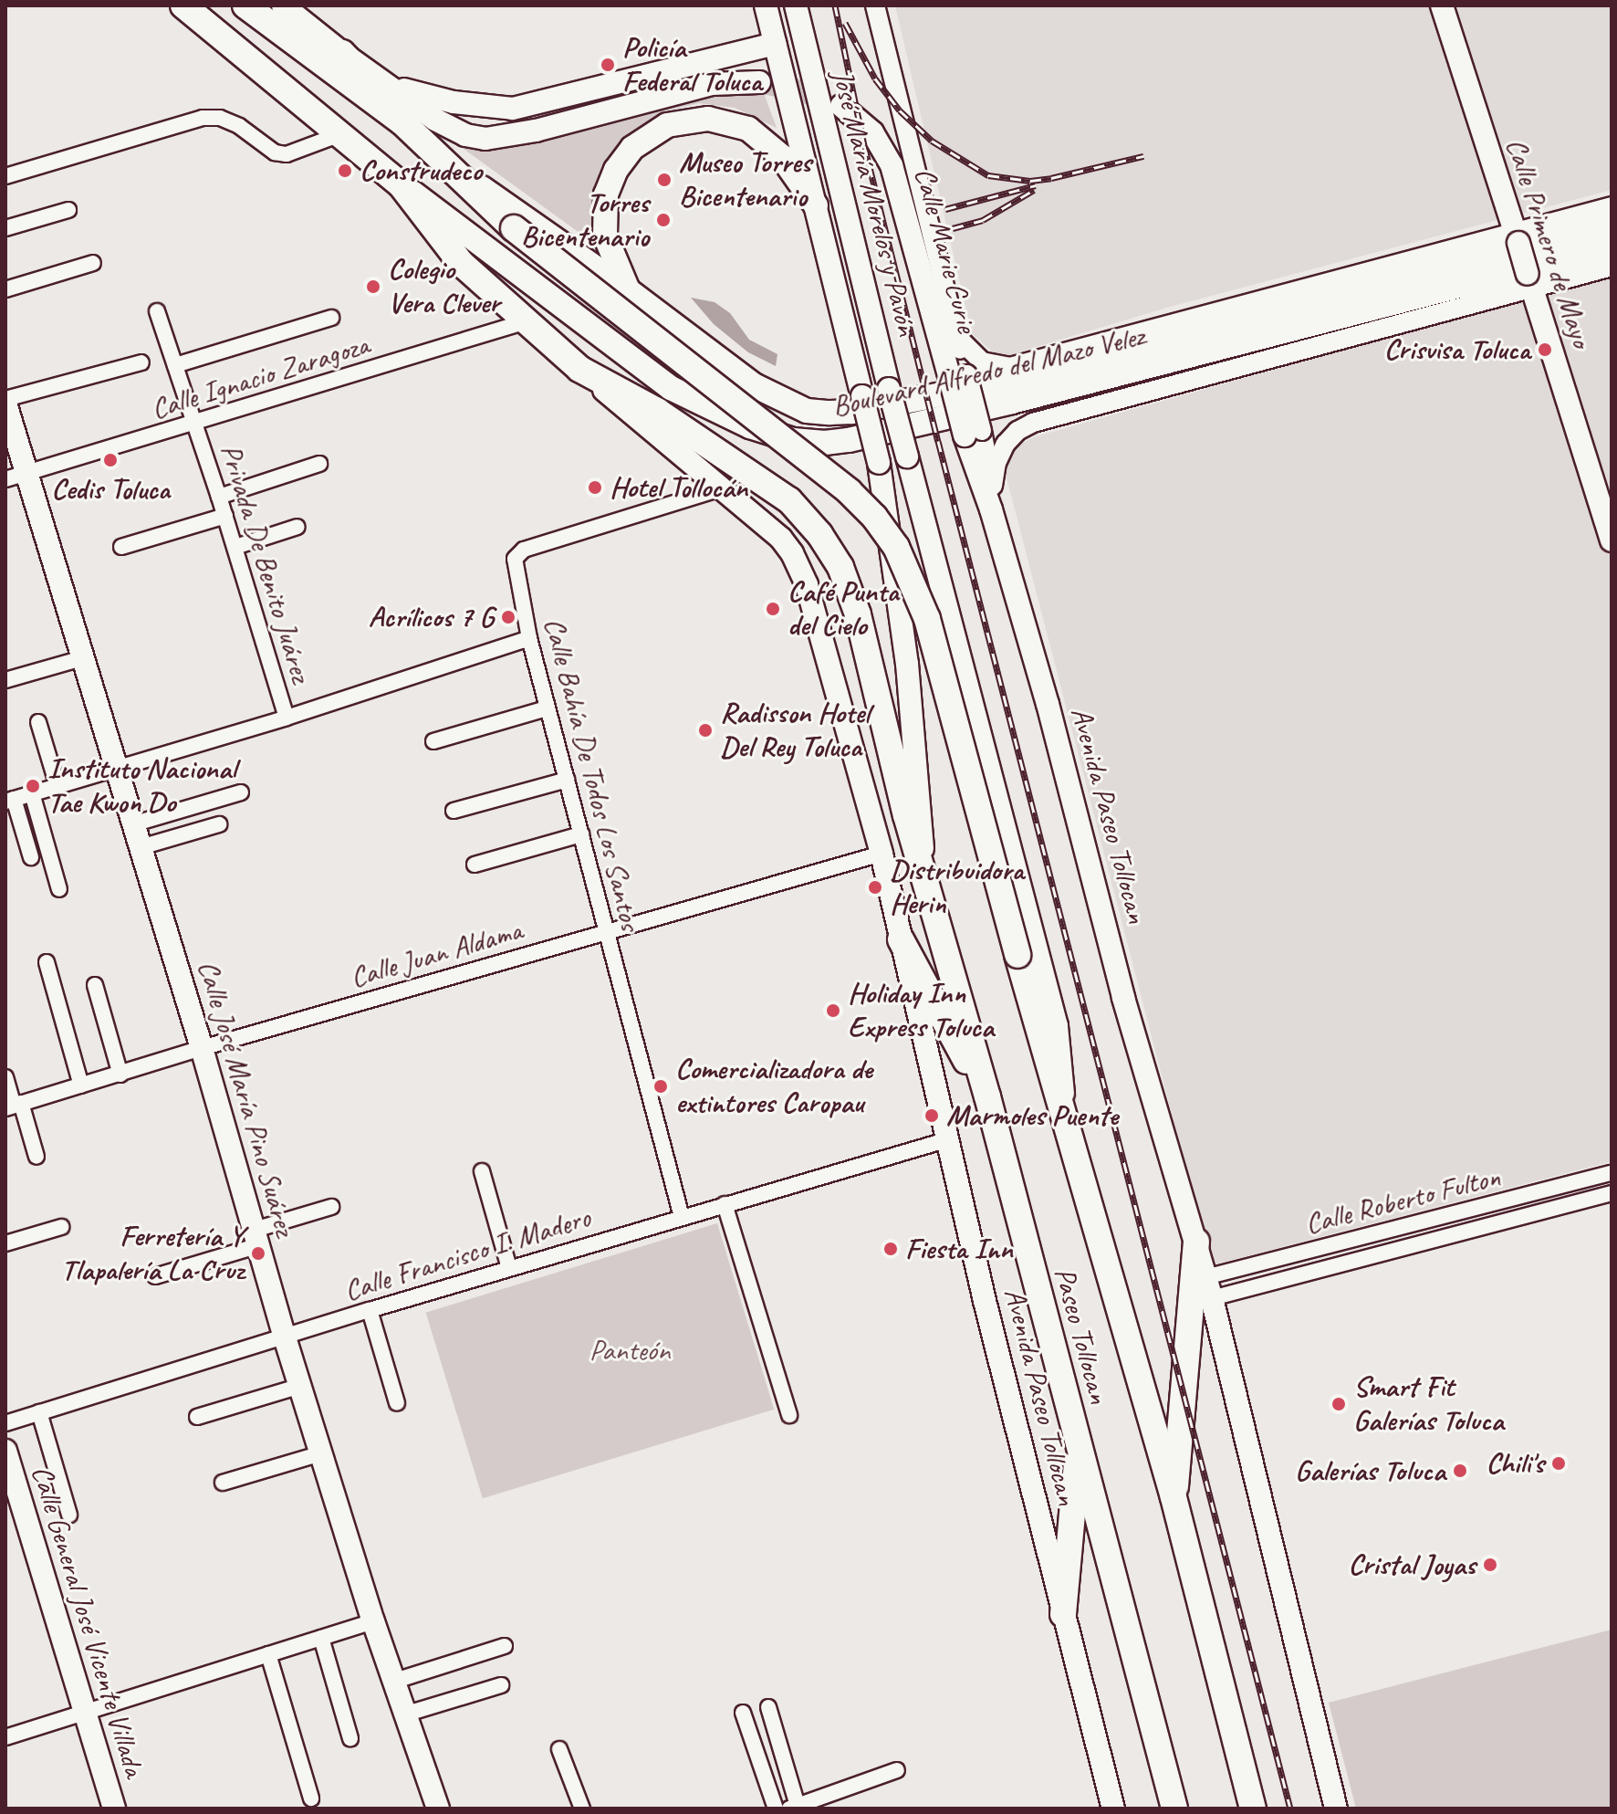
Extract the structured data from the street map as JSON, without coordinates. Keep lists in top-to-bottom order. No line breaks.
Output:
{"streets":{"highway":["Avenida Paseo Tollocan","Paseo Tollocan"],"main road":["José María Morelos y Pavón","Calle Primero de Mayo","Calle Marie Curie","Boulevard Alfredo del Mazo Velez","Calle José María Pino Suárez","Calle General José Vicente Villada"],"street":["Calle Ignacio Zaragoza","Privada De Benito Juárez","Calle Bahía De Todos Los Santos","Calle Juan Aldama","Calle Roberto Fulton","Calle Francisco I. Madero"]},"crossings":[["José María Morelos y Pavón","Avenida Paseo Tollocan"],["José María Morelos y Pavón","Paseo Tollocan"],["Calle Primero de Mayo","Boulevard Alfredo del Mazo Velez"],["Calle Marie Curie","Avenida Paseo Tollocan"],["Boulevard Alfredo del Mazo Velez","Avenida Paseo Tollocan"],["Calle Ignacio Zaragoza","Privada De Benito Juárez"],["Calle Ignacio Zaragoza","Avenida Paseo Tollocan"],["Calle Ignacio Zaragoza","Calle José María Pino Suárez"],["Calle Bahía De Todos Los Santos","Avenida Paseo Tollocan"],["Calle Bahía De Todos Los Santos","Calle Juan Aldama"],["Calle Bahía De Todos Los Santos","Calle Francisco I. Madero"],["Avenida Paseo Tollocan","Calle Juan Aldama"],["Avenida Paseo Tollocan","Calle Roberto Fulton"],["Avenida Paseo Tollocan","Calle Francisco I. Madero"],["Avenida Paseo Tollocan","Paseo Tollocan"],["Calle Juan Aldama","Calle José María Pino Suárez"],["Calle José María Pino Suárez","Calle Francisco I. Madero"]],"parks":["Panteón"],"places":["Policía Federal Toluca","Construdeco","Museo Torres Bicentenario","Torres Bicentenario","Colegio Vera Clever","Crisvisa Toluca","Cedis Toluca","Hotel Tollocán","Café Punta del Cielo","Acrílicos 7 G","Radisson Hotel Del Rey Toluca","Instituto Nacional Tae Kwon Do","Distribuidora Herin","Holiday Inn Express Toluca","Comercializadora de extintores Caropau","Marmoles Puente","Fiesta Inn","Ferretería Y Tlapalería La Cruz","Smart Fit Galerías Toluca","Chili's","Galerías Toluca","Cristal Joyas"]}
